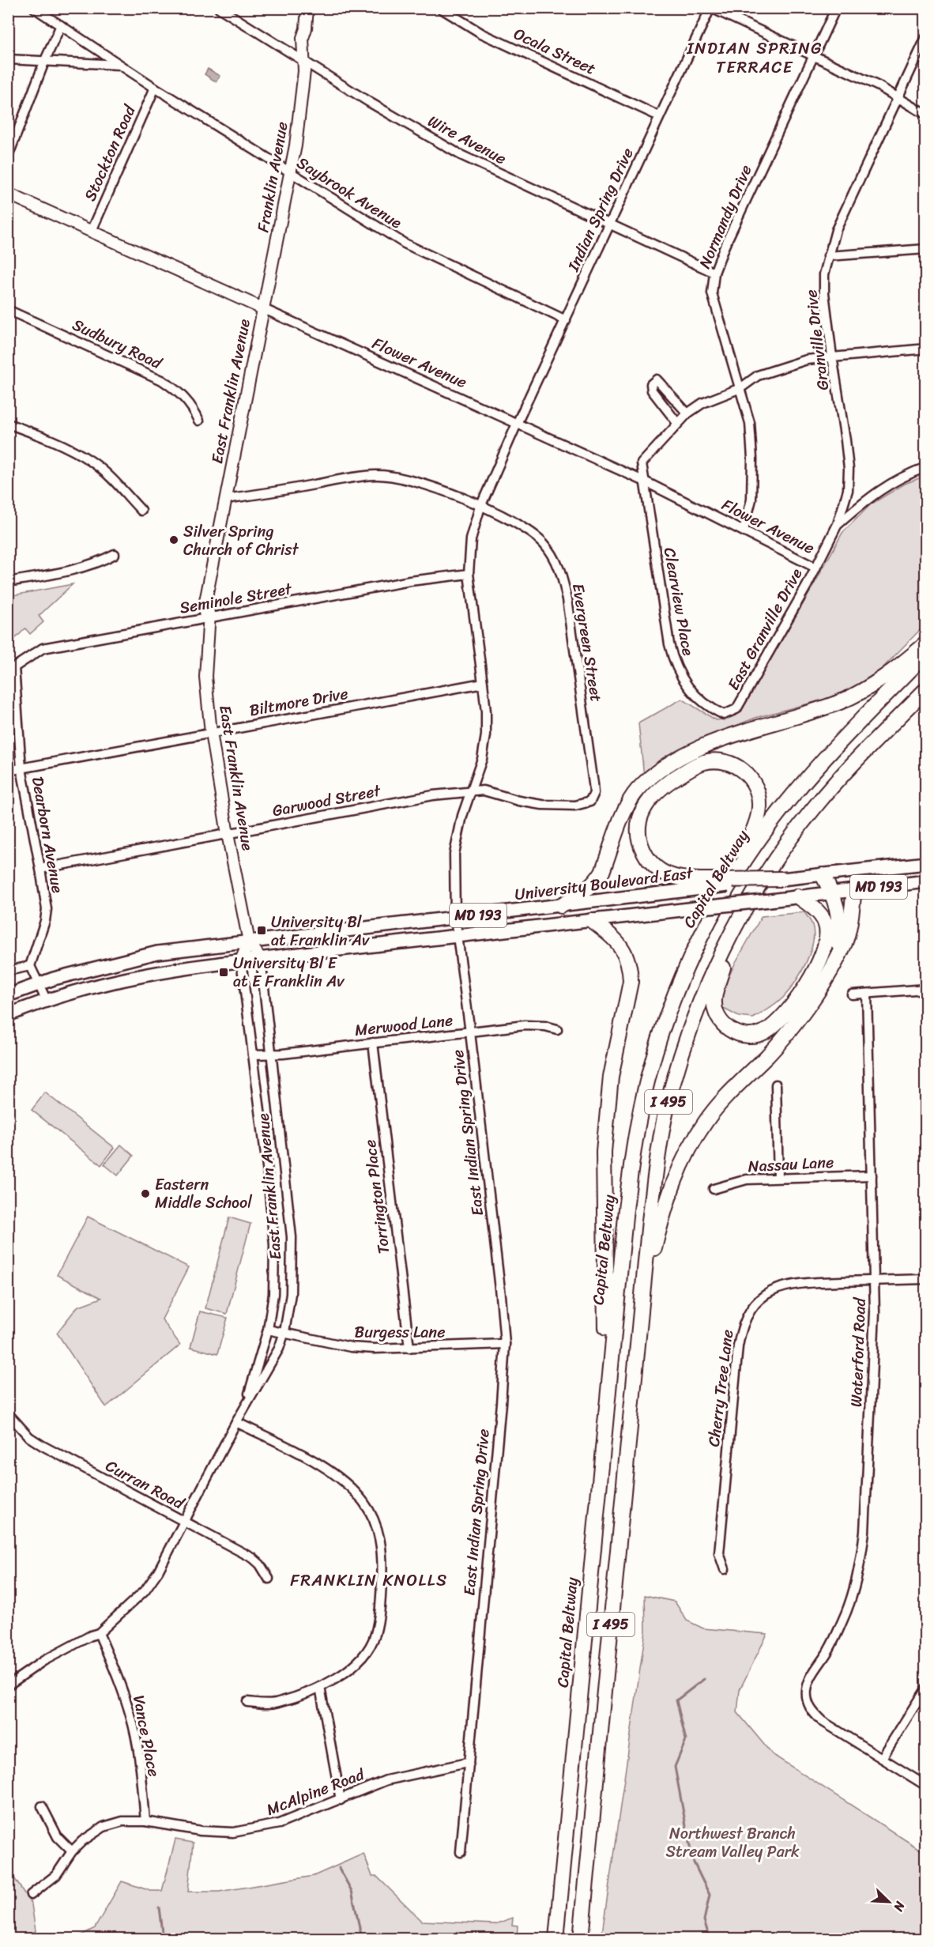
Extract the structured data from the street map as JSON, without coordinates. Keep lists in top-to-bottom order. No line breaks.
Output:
{"streets":{"highway":["Capital Beltway","I 495"],"main road":["University Boulevard East","MD 193"],"street":["Ocala Street","Wire Avenue","Stockton Road","Franklin Avenue","Saybrook Avenue","Indian Spring Drive","Normandy Drive","Granville Drive","Sudbury Road","Flower Avenue","East Franklin Avenue","Seminole Street","Clearview Place","East Granville Drive","Evergreen Street","Biltmore Drive","Garwood Street","Dearborn Avenue","Merwood Lane","East Indian Spring Drive","Nassau Lane","Torrington Place","Burgess Lane","Waterford Road","Cherry Tree Lane","Curran Road","Vance Place","McAlpine Road"]},"crossings":[["Ocala Street","Indian Spring Drive"],["Wire Avenue","Franklin Avenue"],["Wire Avenue","Indian Spring Drive"],["Wire Avenue","Normandy Drive"],["Stockton Road","Saybrook Avenue"],["Stockton Road","Flower Avenue"],["Franklin Avenue","Saybrook Avenue"],["Franklin Avenue","Flower Avenue"],["Franklin Avenue","East Franklin Avenue"],["Saybrook Avenue","Indian Spring Drive"],["Indian Spring Drive","Flower Avenue"],["Indian Spring Drive","East Indian Spring Drive"],["Normandy Drive","Flower Avenue"],["Granville Drive","Flower Avenue"],["Granville Drive","East Granville Drive"],["Flower Avenue","East Franklin Avenue"],["Flower Avenue","Clearview Place"],["Flower Avenue","East Granville Drive"],["Flower Avenue","East Indian Spring Drive"],["East Franklin Avenue","Seminole Street"],["East Franklin Avenue","Evergreen Street"],["East Franklin Avenue","Biltmore Drive"],["East Franklin Avenue","Garwood Street"],["East Franklin Avenue","University Boulevard East"],["East Franklin Avenue","MD 193"],["East Franklin Avenue","Merwood Lane"],["East Franklin Avenue","Burgess Lane"],["East Franklin Avenue","Curran Road"],["East Franklin Avenue","Vance Place"],["Seminole Street","Dearborn Avenue"],["Seminole Street","East Indian Spring Drive"],["Clearview Place","East Granville Drive"],["Evergreen Street","Garwood Street"],["Evergreen Street","East Indian Spring Drive"],["Biltmore Drive","Dearborn Avenue"],["Biltmore Drive","East Indian Spring Drive"],["Garwood Street","Dearborn Avenue"],["Garwood Street","East Indian Spring Drive"],["University Boulevard East","East Indian Spring Drive"],["MD 193","East Indian Spring Drive"],["Merwood Lane","East Indian Spring Drive"],["Merwood Lane","Torrington Place"],["East Indian Spring Drive","Burgess Lane"],["East Indian Spring Drive","McAlpine Road"],["Nassau Lane","Waterford Road"],["Torrington Place","Burgess Lane"],["Waterford Road","Cherry Tree Lane"],["Vance Place","McAlpine Road"]],"districts":["INDIAN SPRING TERRACE","FRANKLIN KNOLLS"],"parks":["Northwest Branch Stream Valley Park"],"places":{"other":["Silver Spring Church of Christ","Eastern Middle School"],"transit":["University Bl at Franklin Av","University Bl E at E Franklin Av"]},"north":"bottom right"}
